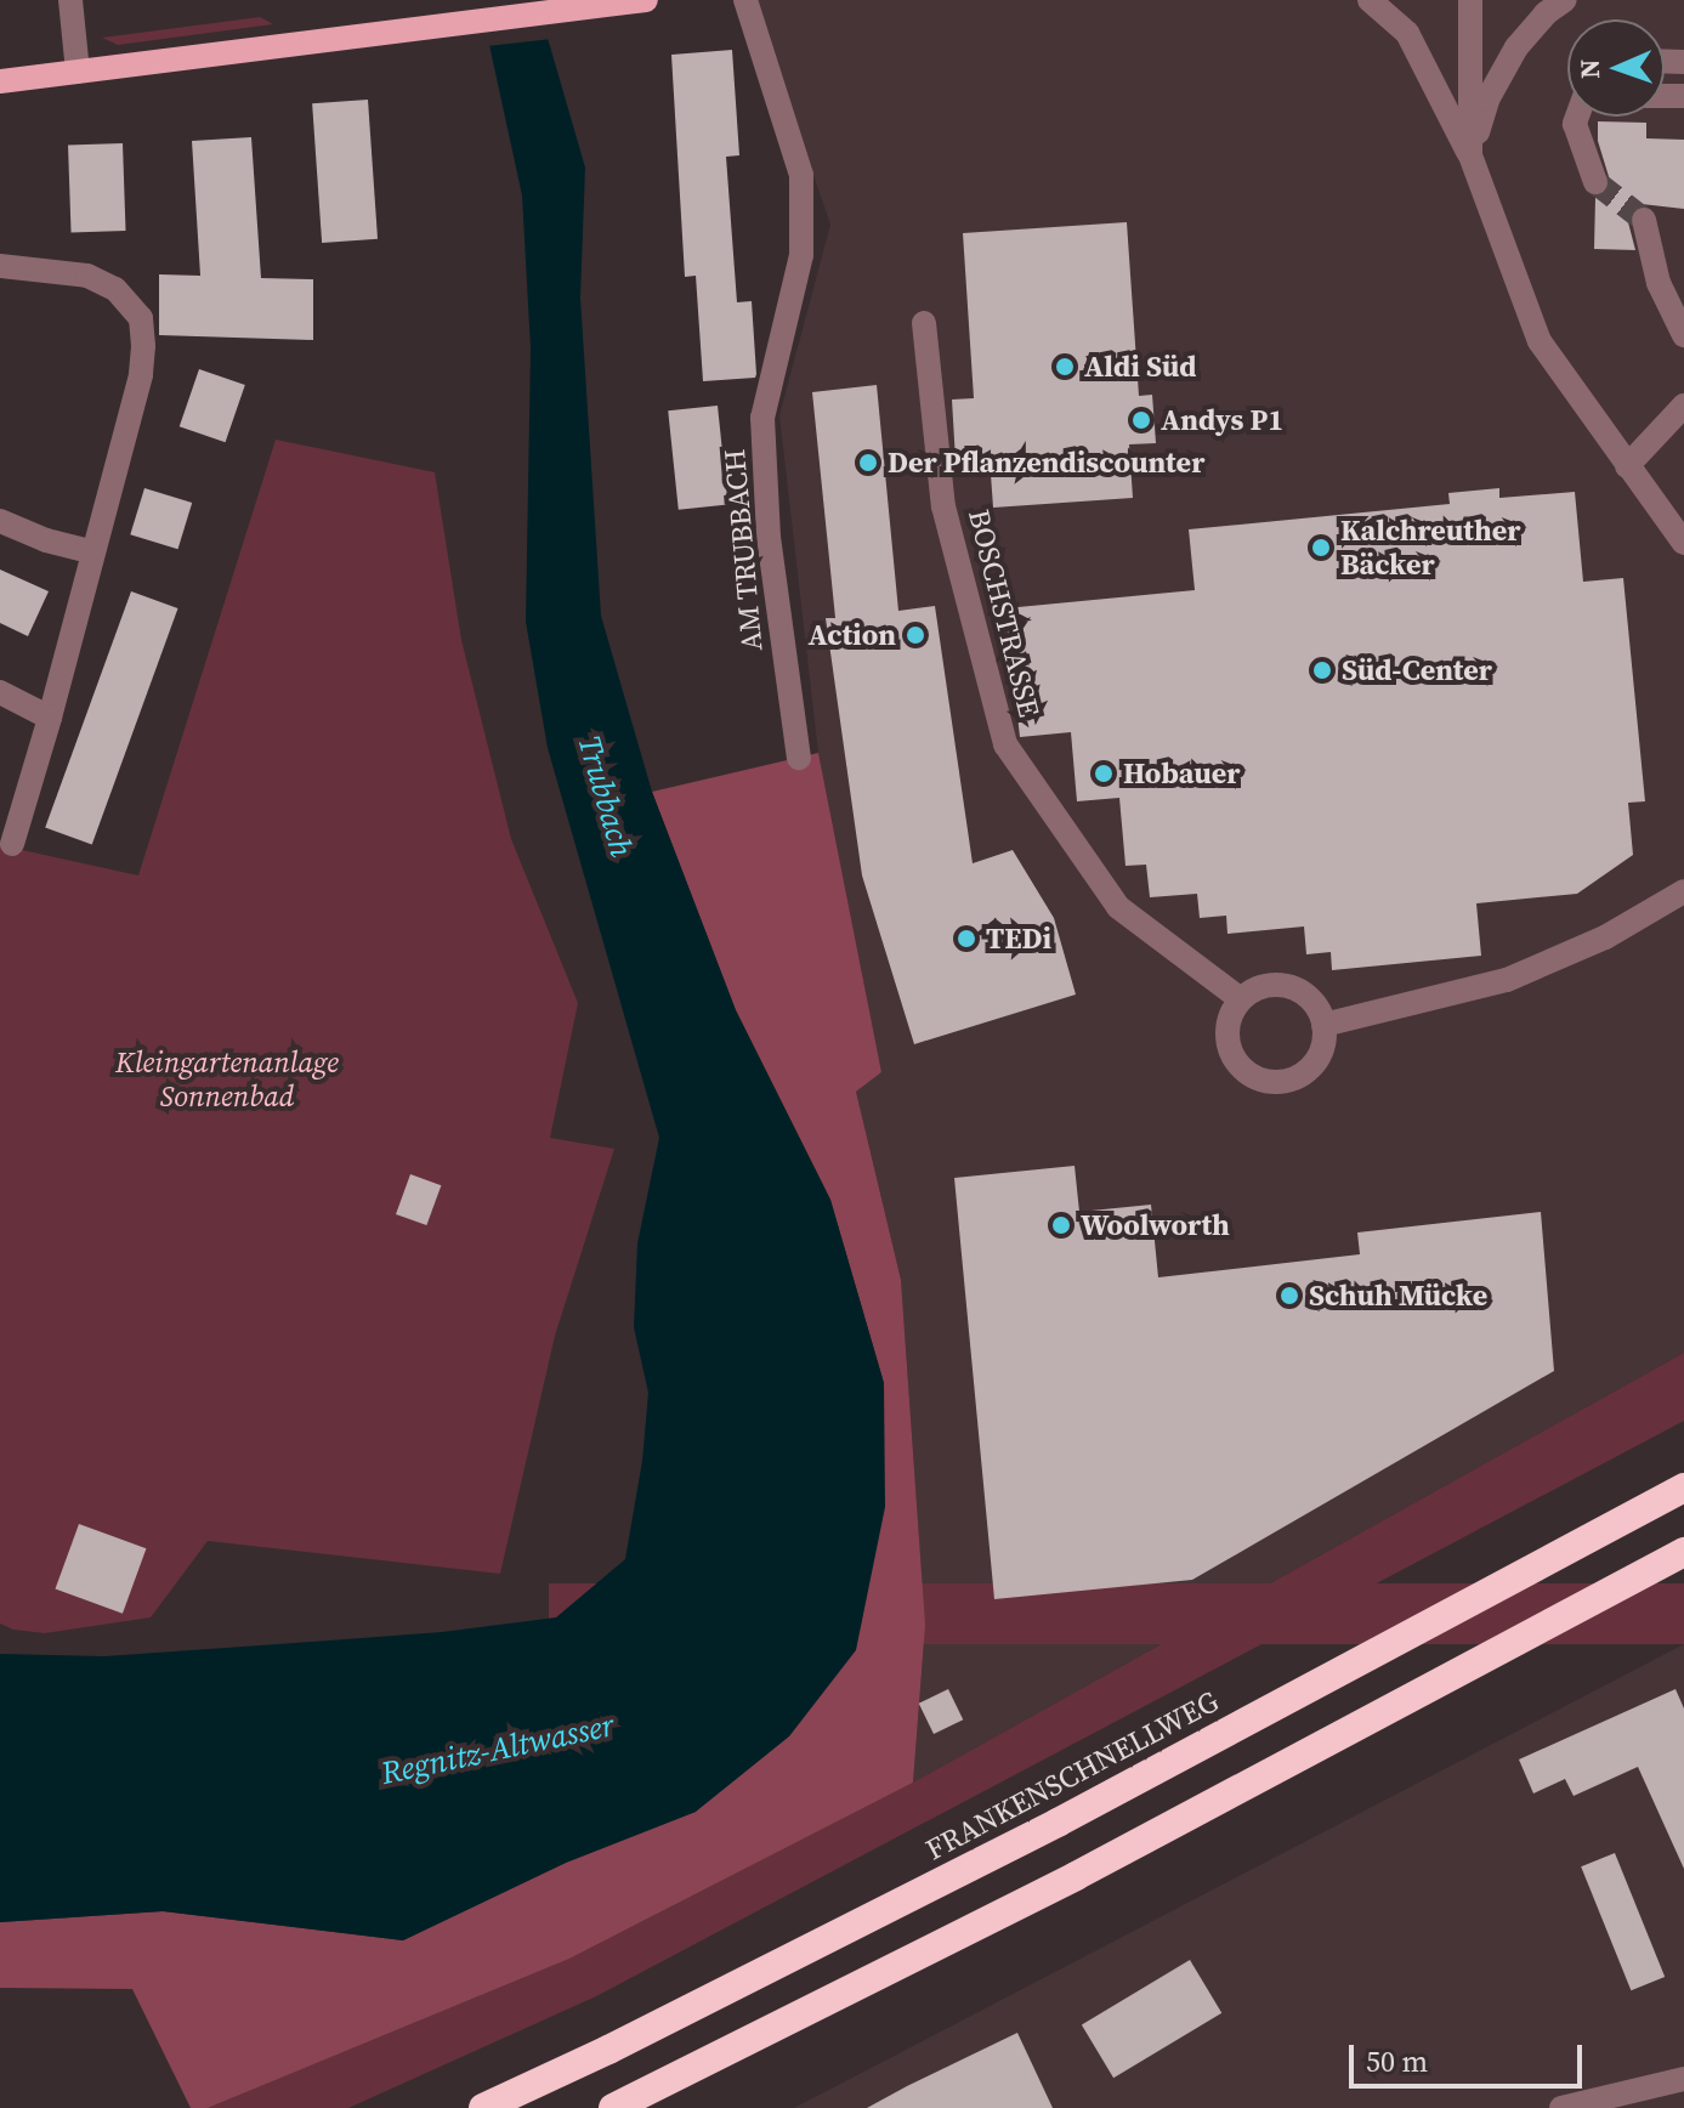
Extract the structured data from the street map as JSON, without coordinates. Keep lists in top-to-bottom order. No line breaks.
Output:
{"streets":{"highway":["FRANKENSCHNELLWEG"],"street":["AM TRUBBACH","BOSCHSTRASSE"]},"water":["Trubbach","Regnitz-Altwasser"],"parks":["Kleingartenanlage Sonnenbad"],"places":["Aldi Süd","Andys P1","Der Pflanzendiscounter","Kalchreuther Bäcker","Action","Süd-Center","Hobauer","TEDi","Woolworth","Schuh Mücke"],"scale_bar":"50 m","north":"left"}
